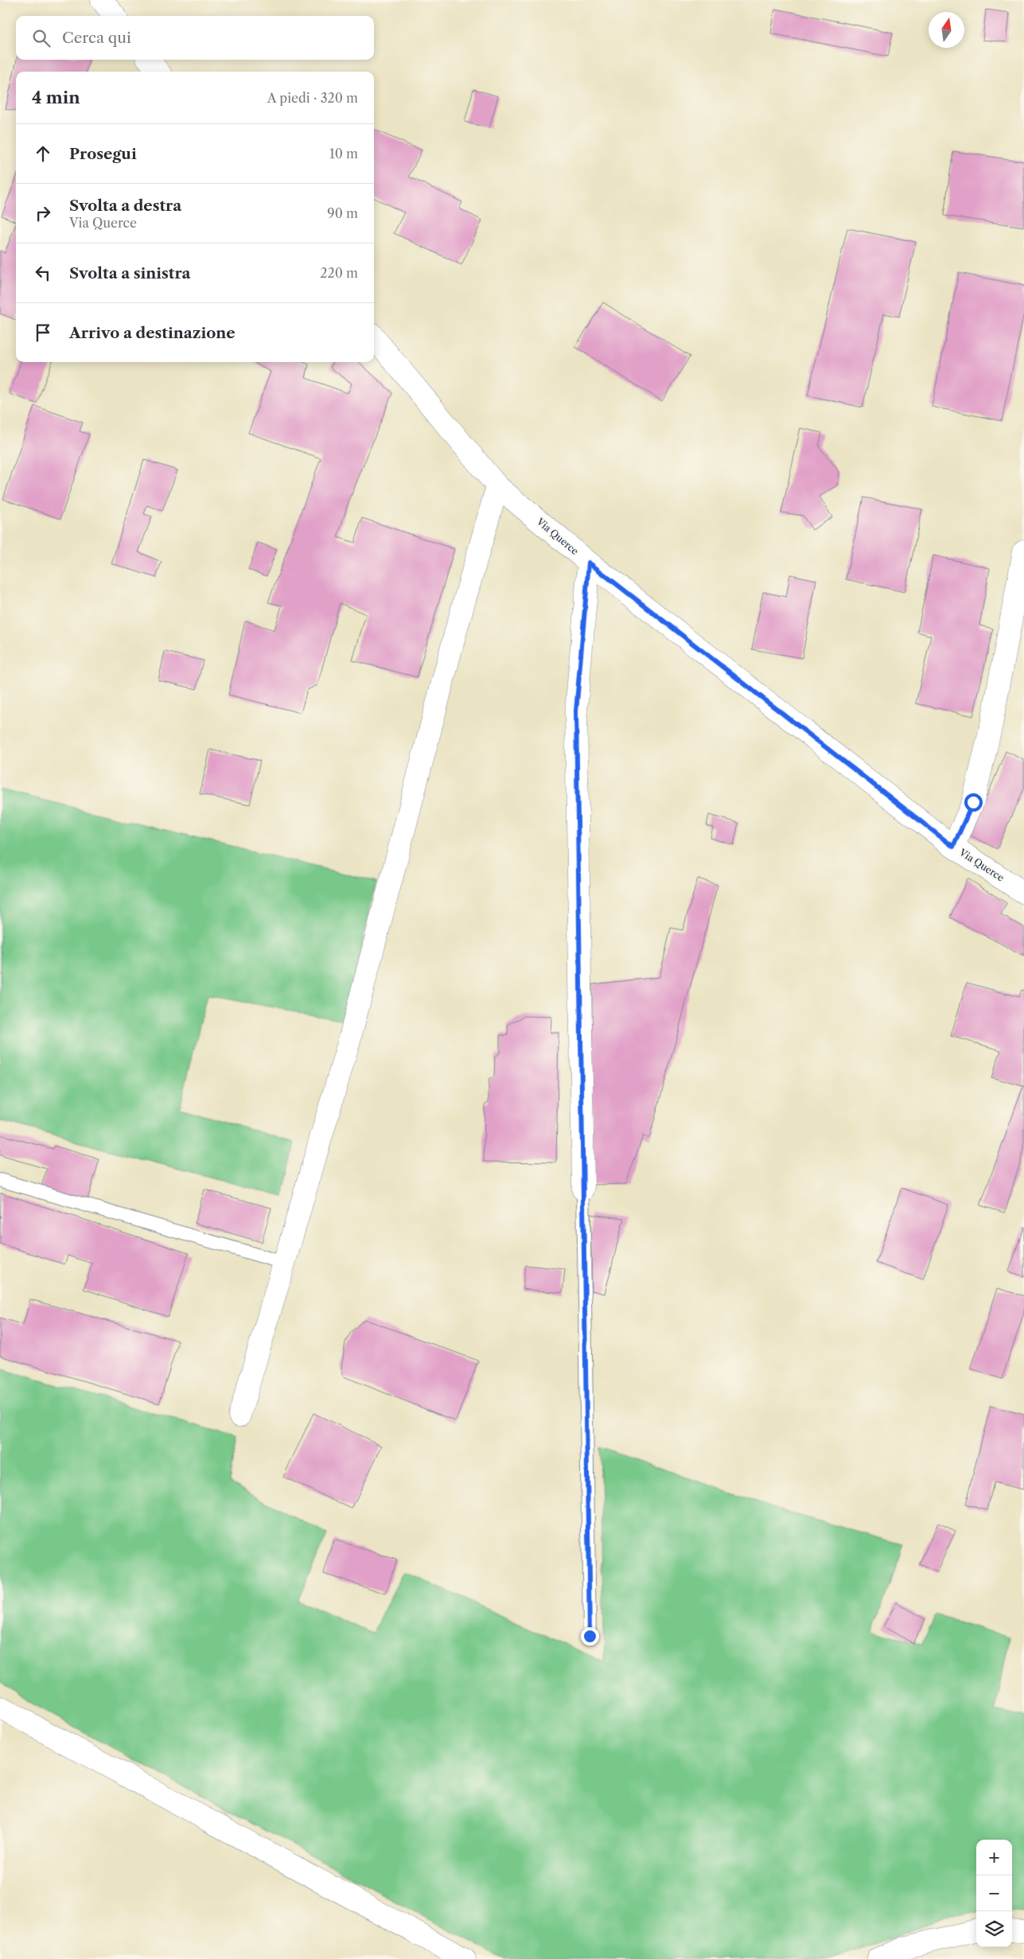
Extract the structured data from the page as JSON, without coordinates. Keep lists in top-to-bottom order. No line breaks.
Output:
{"streets":{"street":["Via Querce"]},"north":"top","page":{"search":"Cerca qui","heading":["4 min","A piedi · 320 m"],"list":[["Prosegui","10 m"],["Svolta a destra","Via Querce","90 m"],["Svolta a sinistra","220 m"],"Arrivo a destinazione"],"map_buttons":["+","−"]}}
